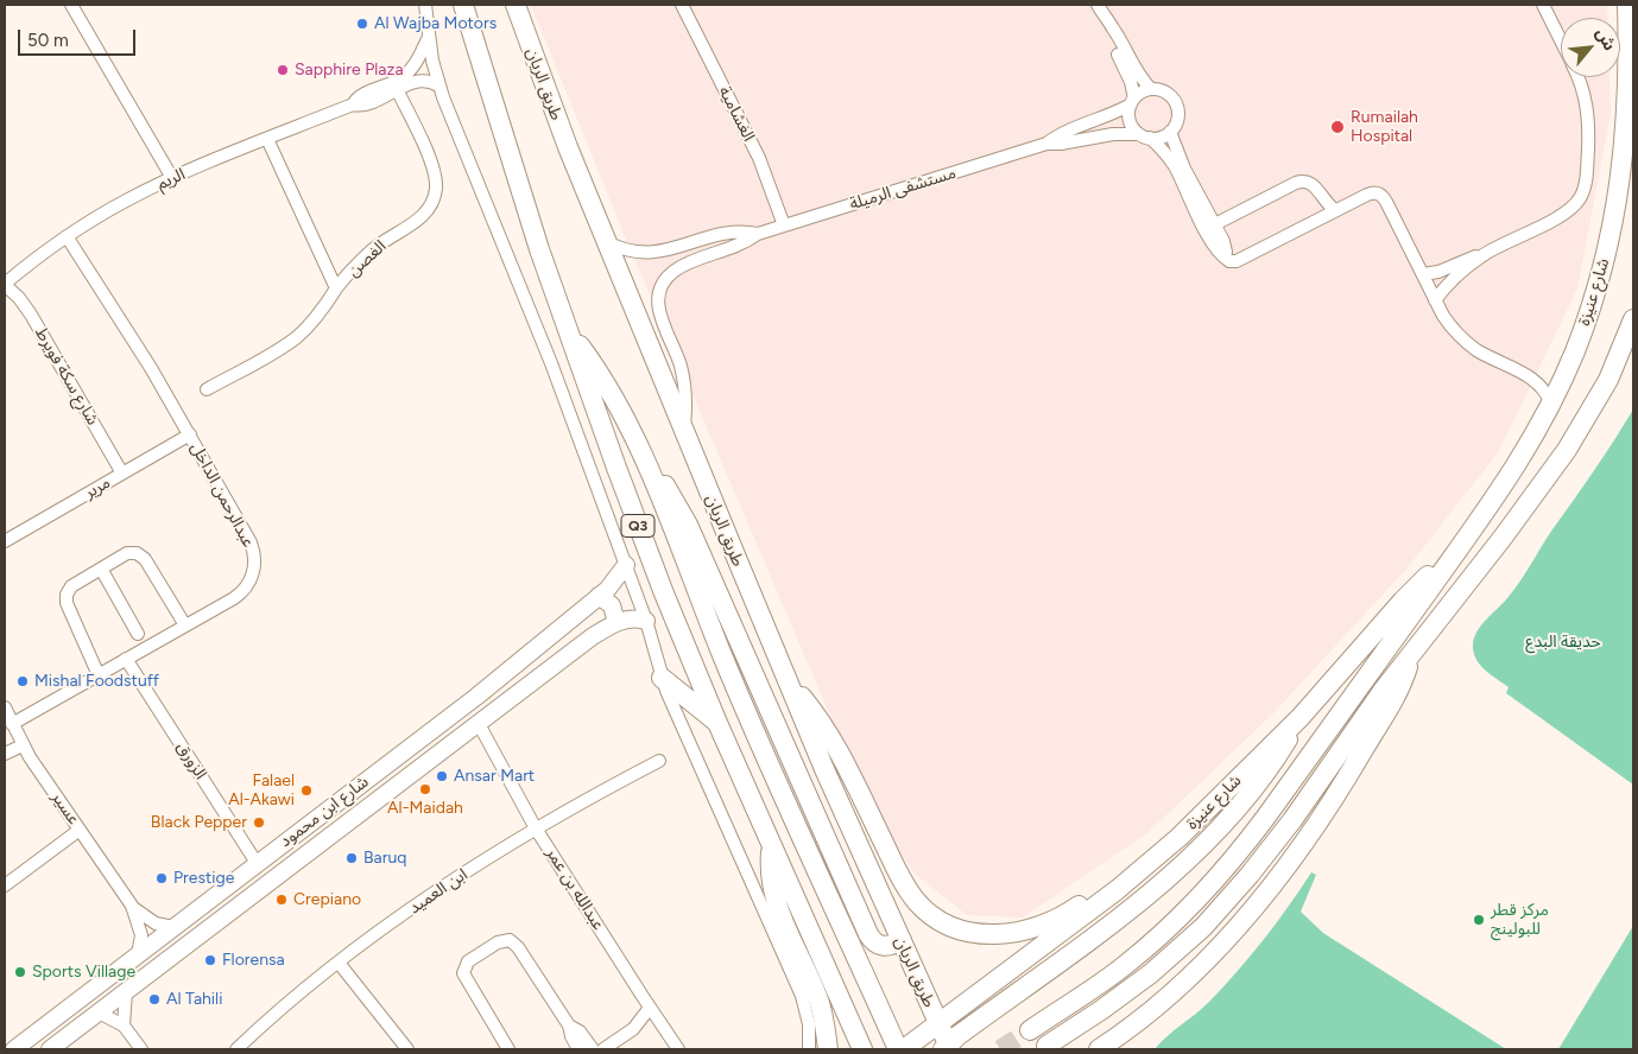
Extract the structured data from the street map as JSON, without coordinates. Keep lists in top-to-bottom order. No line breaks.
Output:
{"streets":{"main road":["طريق الريان","شارع عنيزة","Q3"],"street":["الغشامية","الريم","مستشفى الرميلة","الغصن","شارع سكة فويرط","مرير","عبدالرحمن الداخل","الزورق","عسير","شارع ابن محمود","عبدالله بن عمر","ابن العميد"]},"crossings":[["طريق الريان","مستشفى الرميلة"],["طريق الريان","شارع عنيزة"],["الغشامية","مستشفى الرميلة"],["الريم","الغصن"],["الريم","شارع سكة فويرط"],["الريم","عبدالرحمن الداخل"],["شارع سكة فويرط","مرير"],["مرير","عبدالرحمن الداخل"],["عبدالرحمن الداخل","الزورق"],["عبدالرحمن الداخل","عسير"],["الزورق","شارع ابن محمود"],["عسير","شارع ابن محمود"],["شارع ابن محمود","عبدالله بن عمر"],["عبدالله بن عمر","ابن العميد"]],"parks":["حديقة البدع"],"places":["Al Wajba Motors","Sapphire Plaza","Rumailah Hospital","Mishal Foodstuff","Ansar Mart","Al-Maidah","Falael Al-Akawi","Black Pepper","Baruq","Prestige","Crepiano","مركز قطر للبولينج","Florensa","Sports Village","Al Tahili"],"scale_bar":"50 m","north":"top right"}
